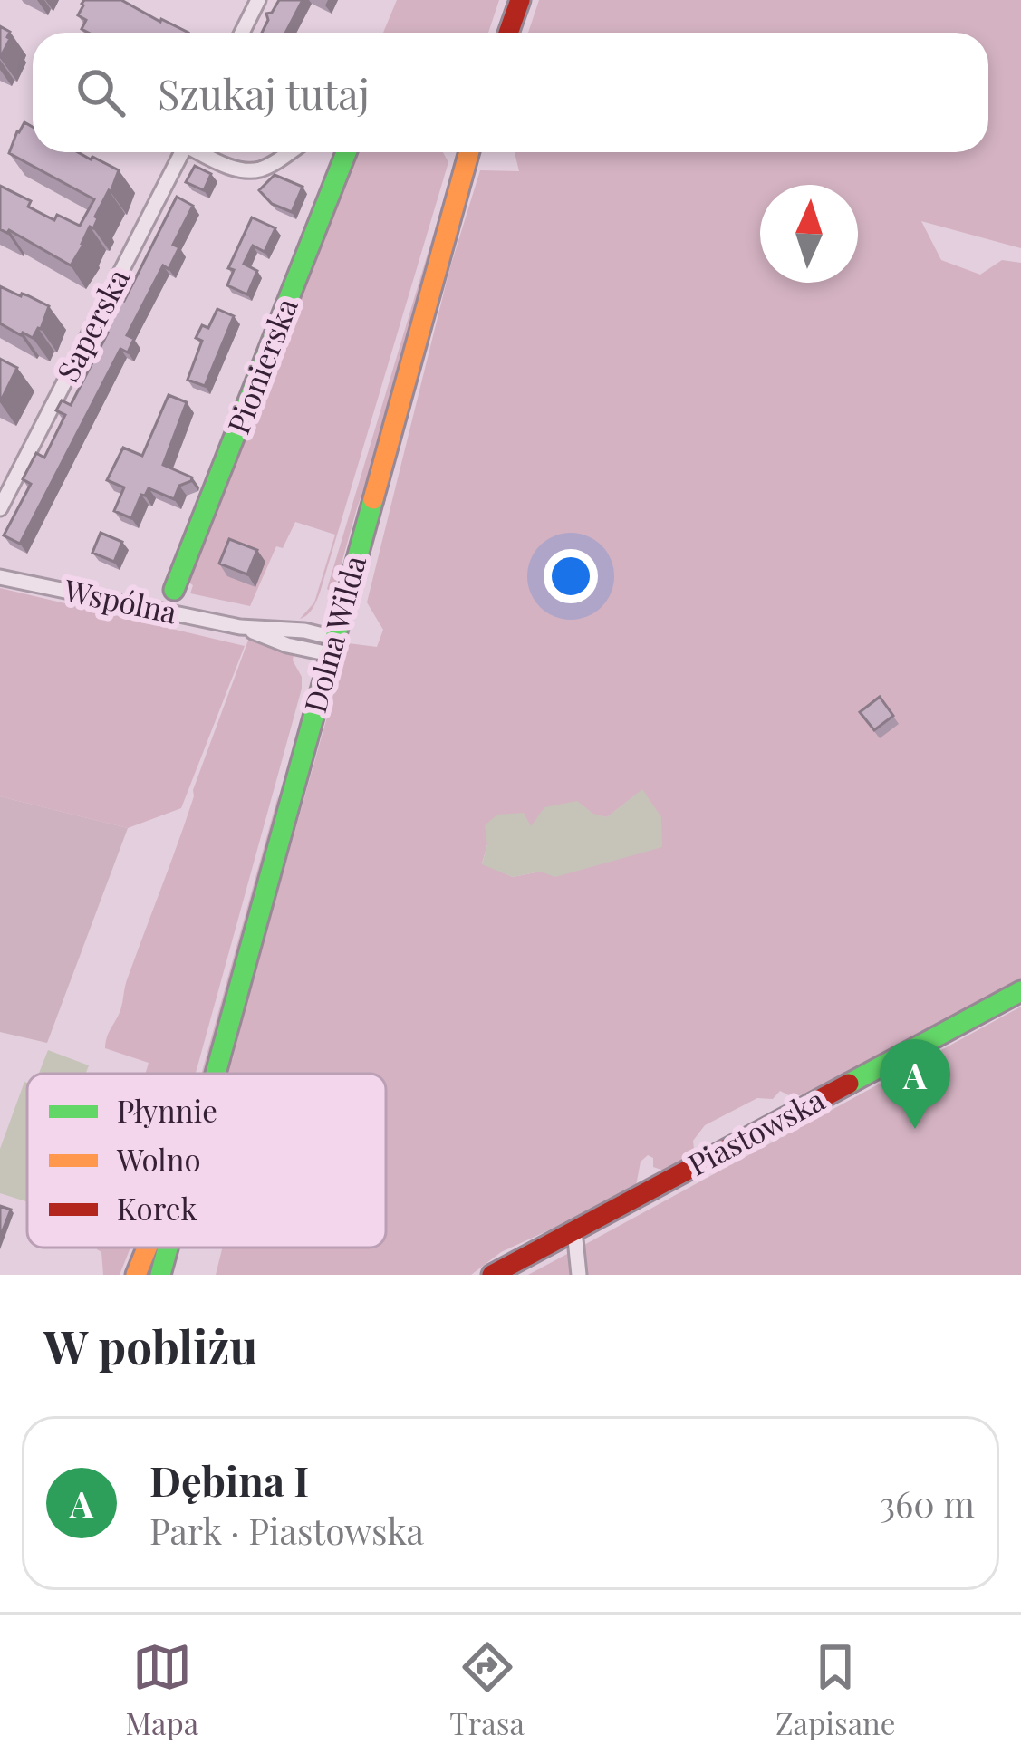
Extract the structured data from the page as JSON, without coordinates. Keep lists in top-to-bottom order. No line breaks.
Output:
{"streets":{"main road":["Pionierska","Dolna Wilda","Piastowska"],"street":["Saperska","Wspólna"]},"crossings":[["Wspólna","Dolna Wilda"]],"legend":["Płynnie","Wolno","Korek"],"north":"top","page":{"search":"Szukaj tutaj","pins":"A","heading":"W pobliżu","list":[{"mark":"A","name":"Dębina I","note":"Park · Piastowska","value":"360 m"}],"nav":["Mapa","Trasa","Zapisane"]}}
